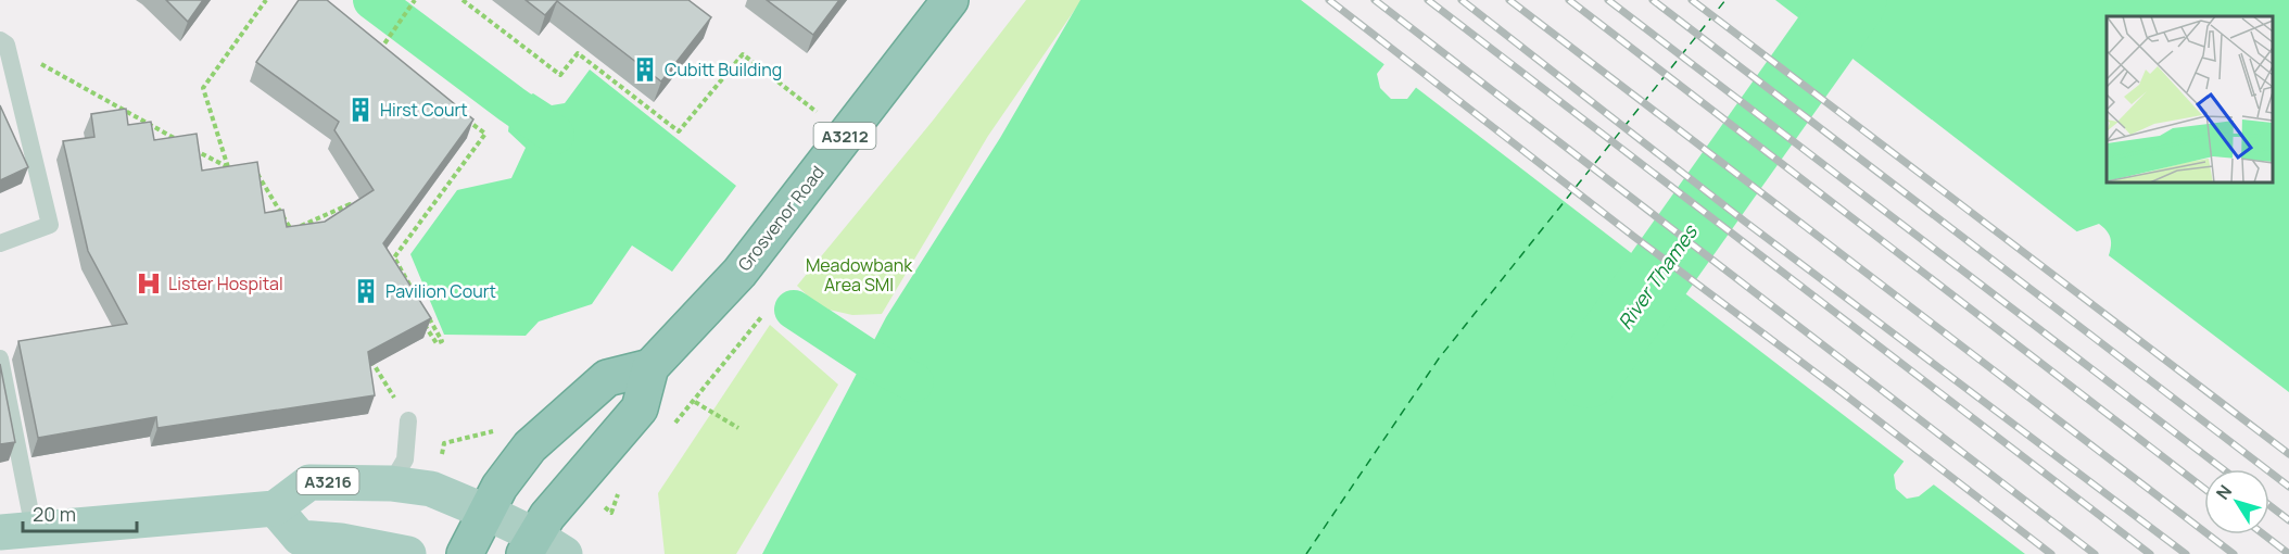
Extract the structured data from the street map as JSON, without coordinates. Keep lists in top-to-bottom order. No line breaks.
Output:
{"streets":{"highway":["A3212","Grosvenor Road"],"main road":["A3216"]},"crossings":[["Grosvenor Road","A3216"]],"water":["River Thames"],"parks":["Meadowbank Area SMI"],"places":{"building":["Cubitt Building","Hirst Court","Pavilion Court"],"hospital":["Lister Hospital"]},"scale_bar":"20 m","north":"top left"}
